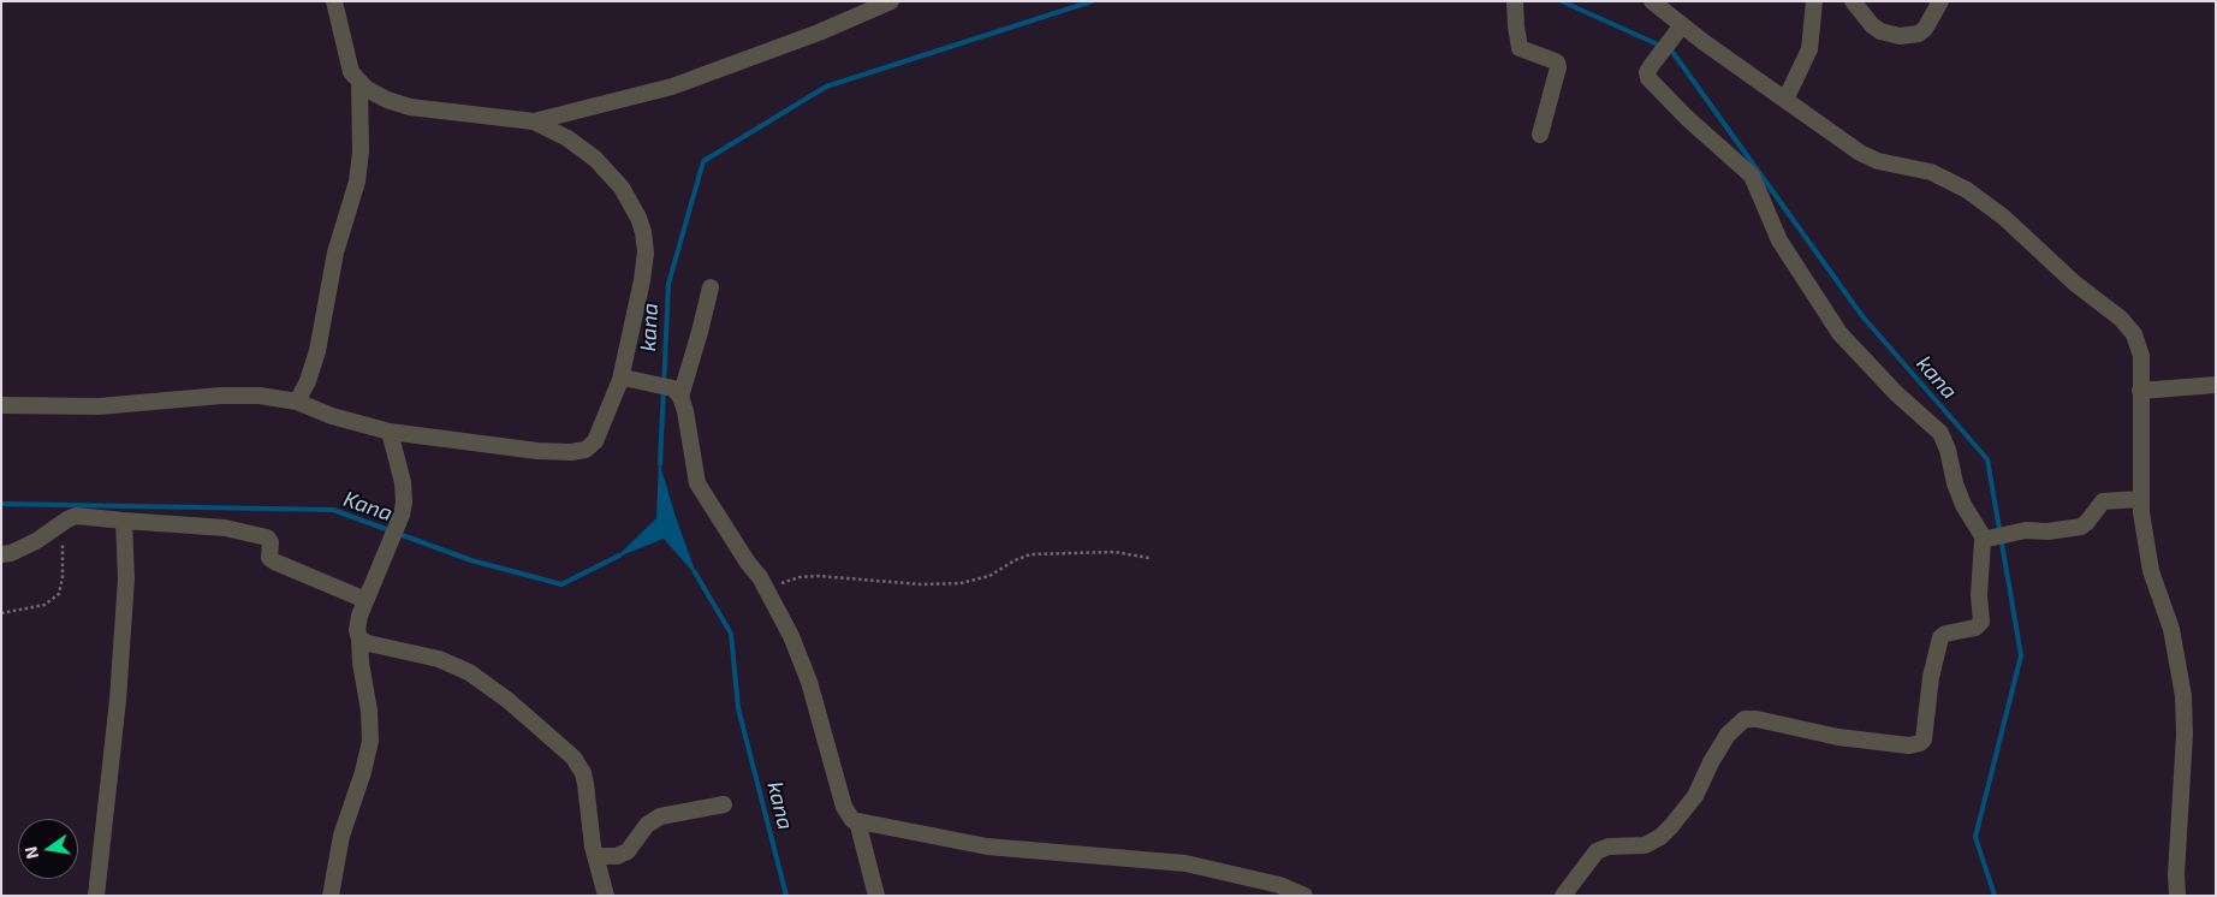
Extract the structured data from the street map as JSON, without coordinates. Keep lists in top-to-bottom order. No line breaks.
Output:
{"water":["kana","Kana"],"north":"left"}
